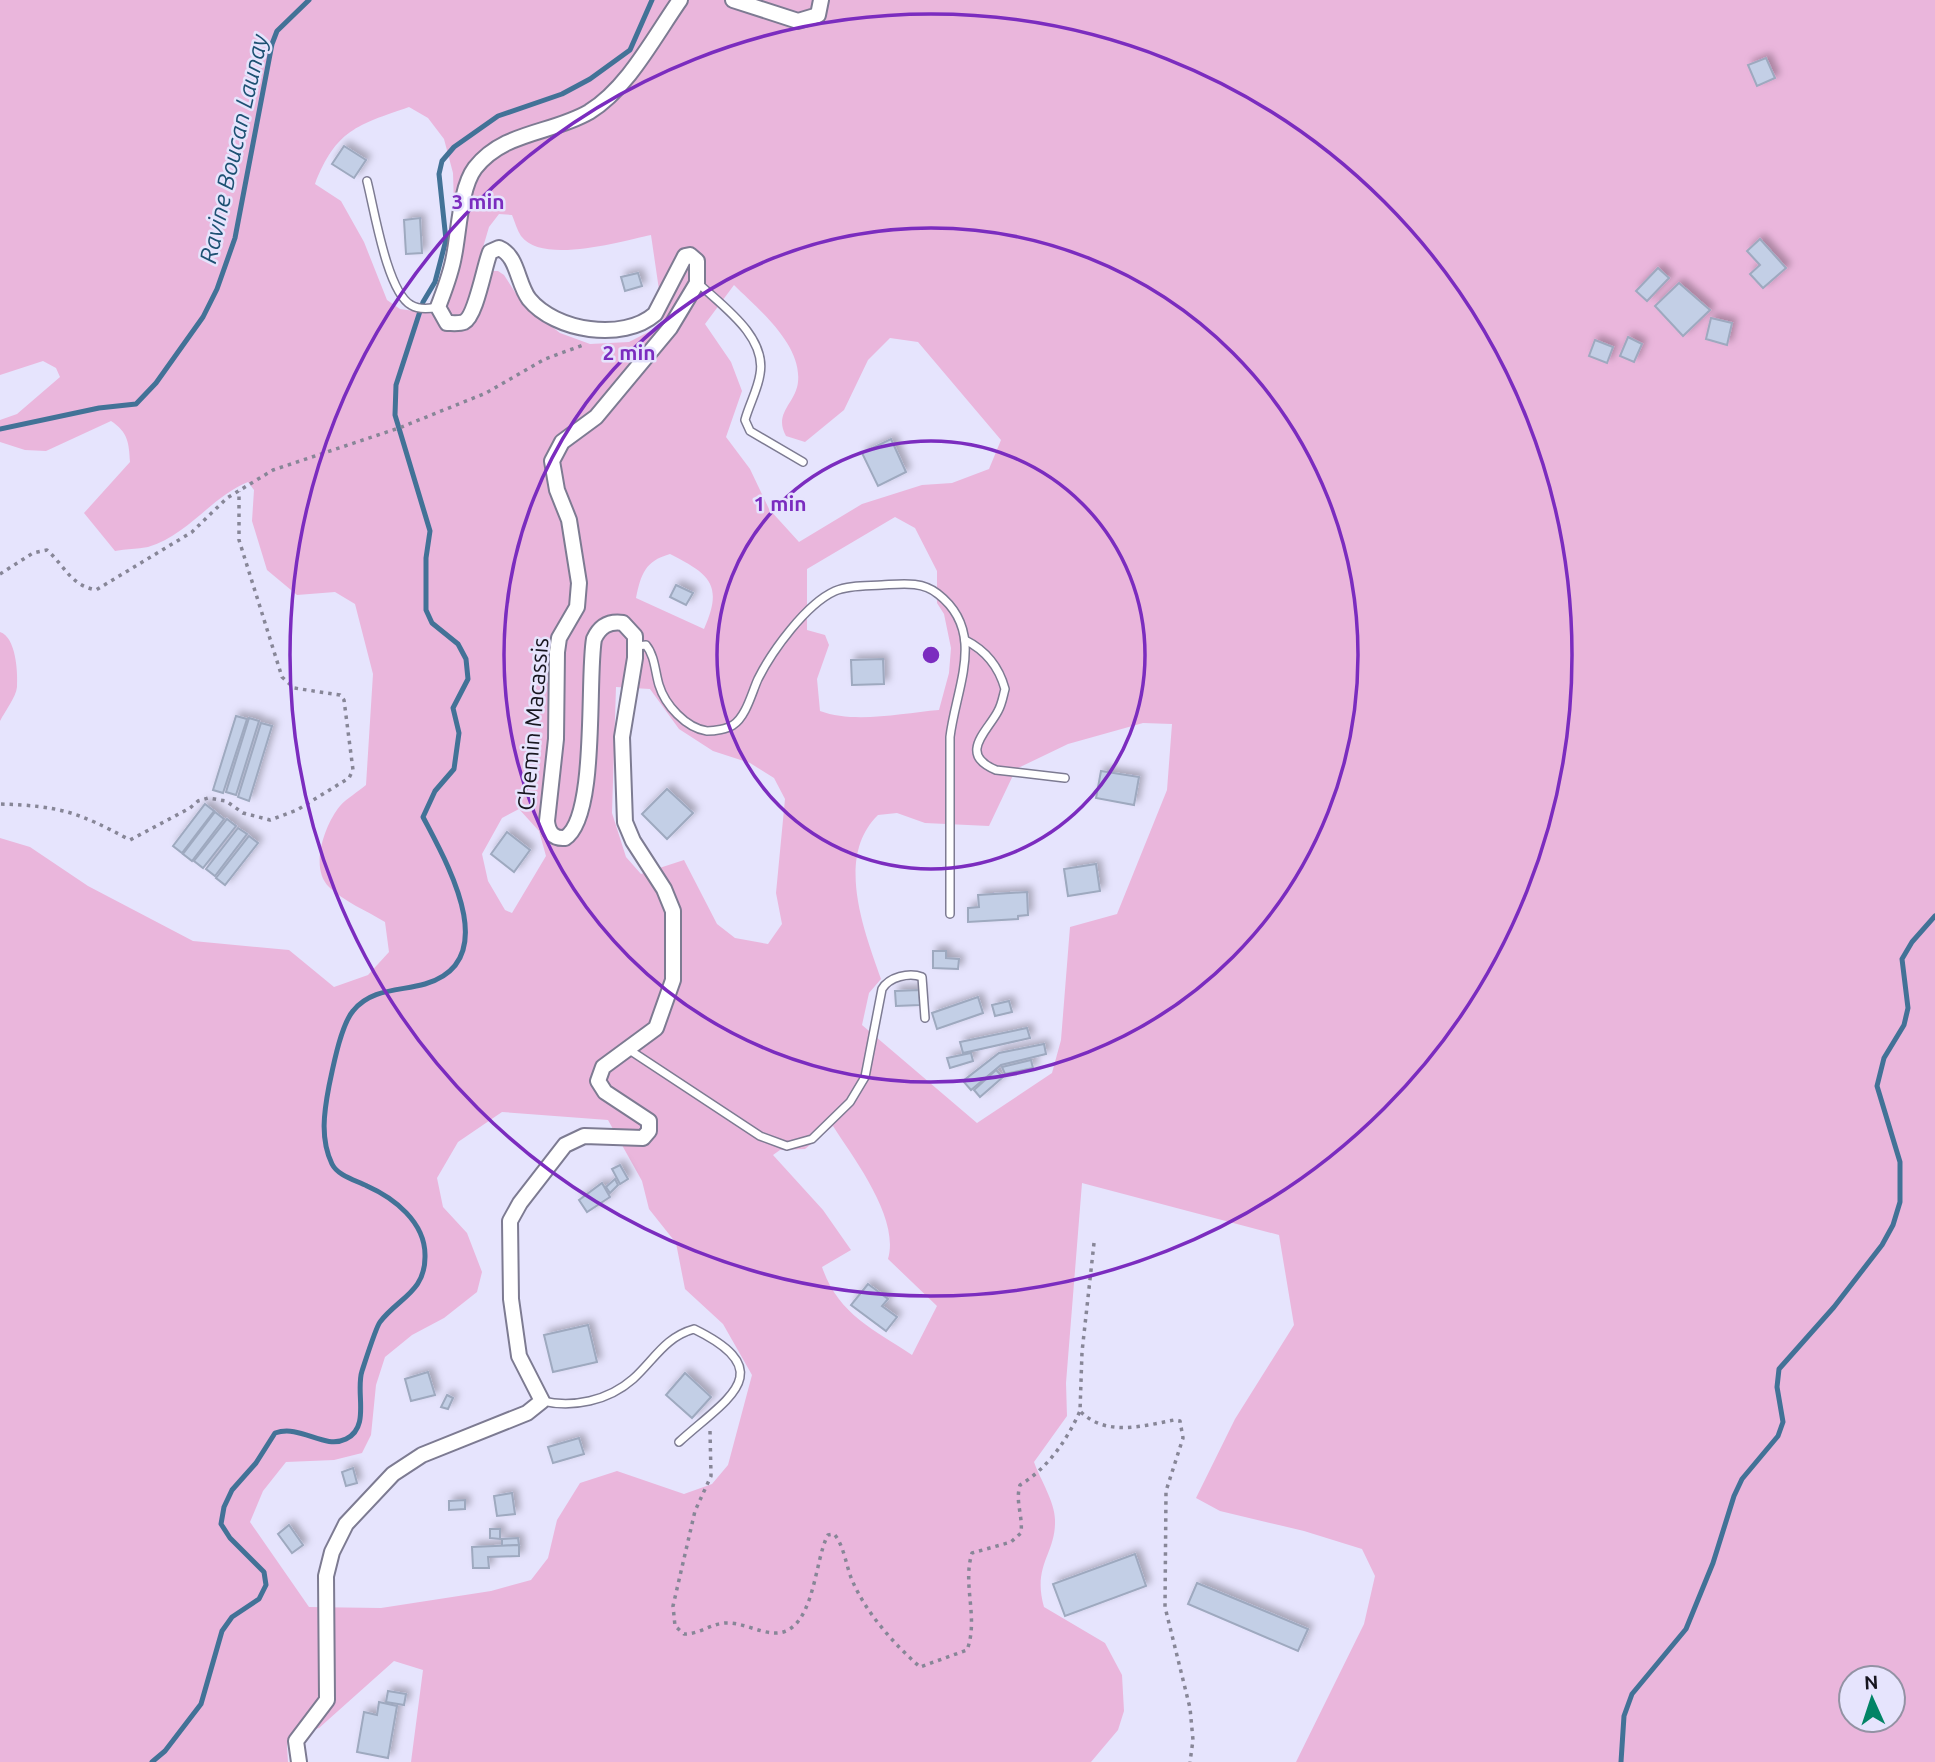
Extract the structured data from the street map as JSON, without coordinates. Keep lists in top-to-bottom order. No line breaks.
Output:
{"streets":{"street":["Chemin Macassis"]},"water":["Ravine Boucan Launay"],"north":"top","rings":["3 min","2 min","1 min"]}
